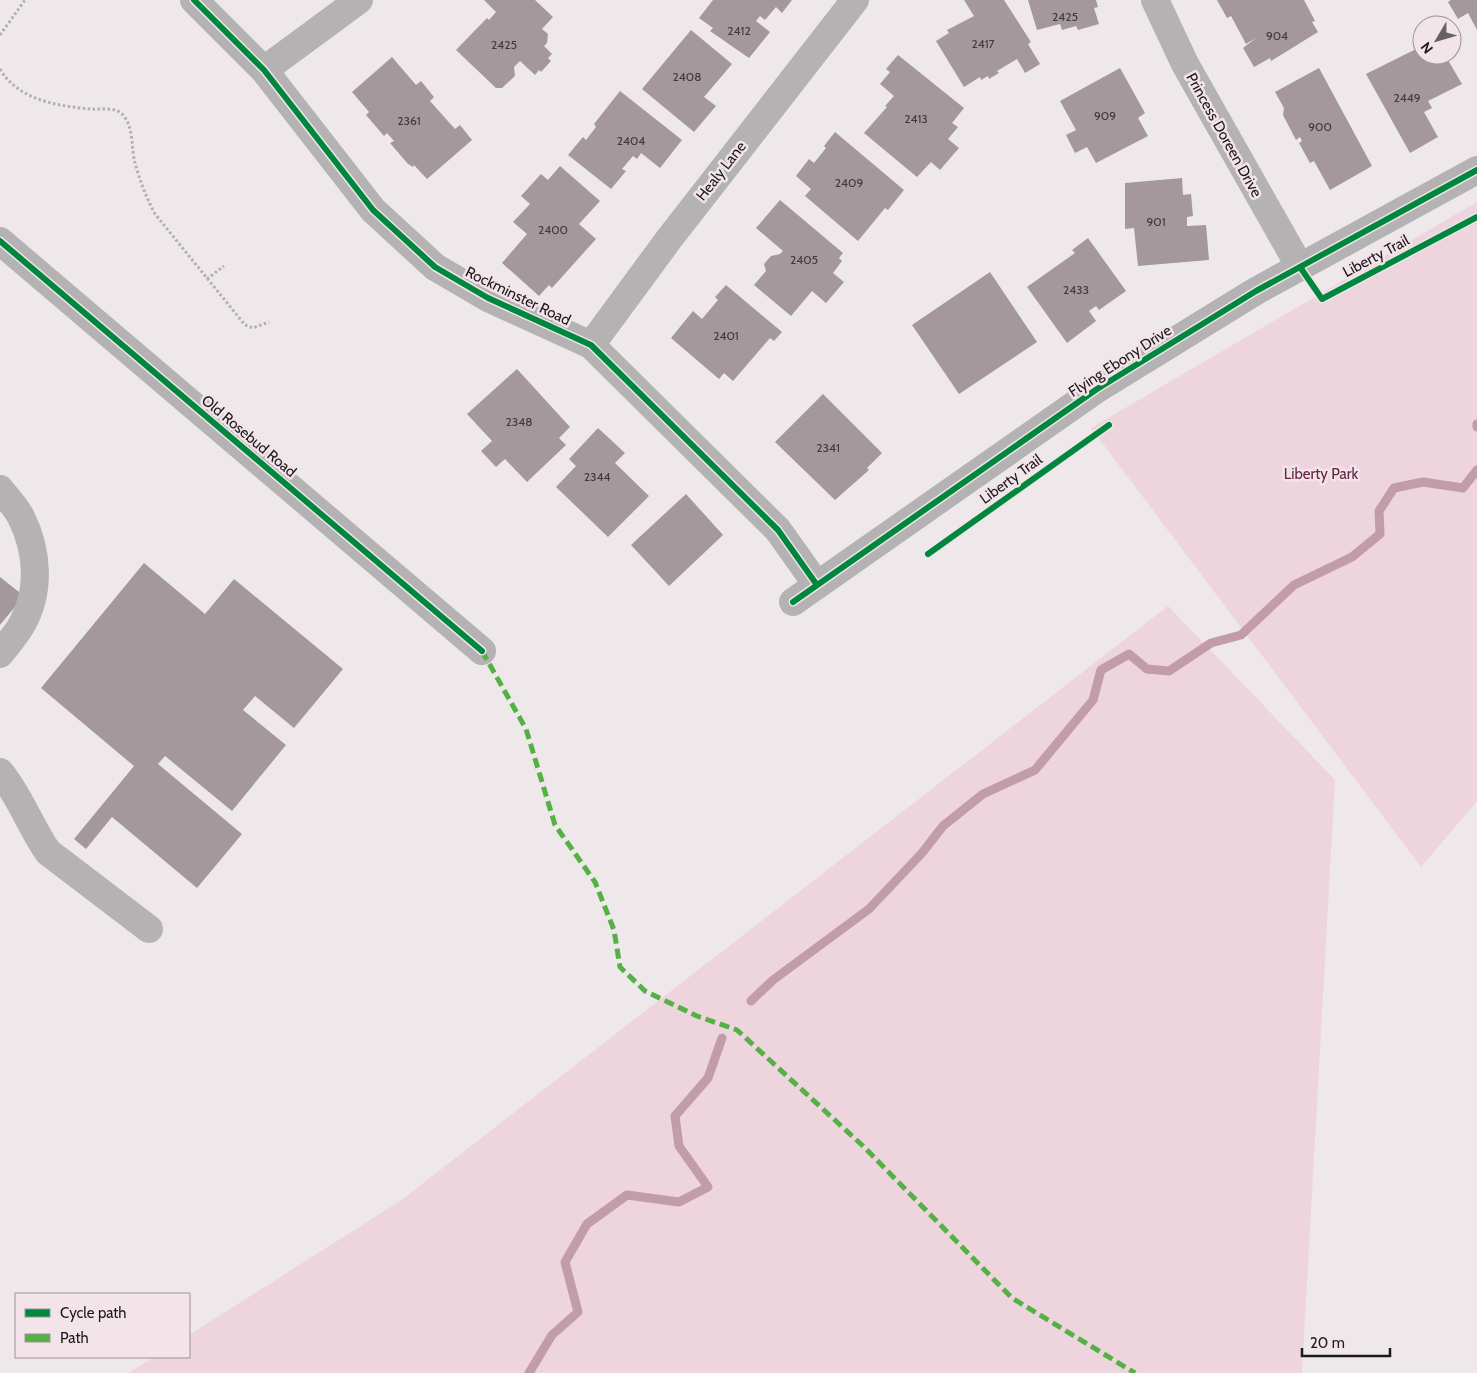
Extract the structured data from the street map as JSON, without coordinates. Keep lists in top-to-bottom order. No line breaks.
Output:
{"streets":{"street":["Princess Doreen Drive","Healy Lane","Rockminster Road","Flying Ebony Drive","Old Rosebud Road"],"cycle path":["Liberty Trail"]},"crossings":[["Princess Doreen Drive","Flying Ebony Drive"],["Healy Lane","Rockminster Road"],["Rockminster Road","Flying Ebony Drive"]],"parks":["Liberty Park"],"house_numbers":["2425","2412","904","2417","2425","2408","2449","909","2413","2361","900","2404","2409","901","2400","2405","2433","2401","2348","2341","2344"],"legend":["Cycle path","Path"],"scale_bar":"20 m","north":"bottom left"}
